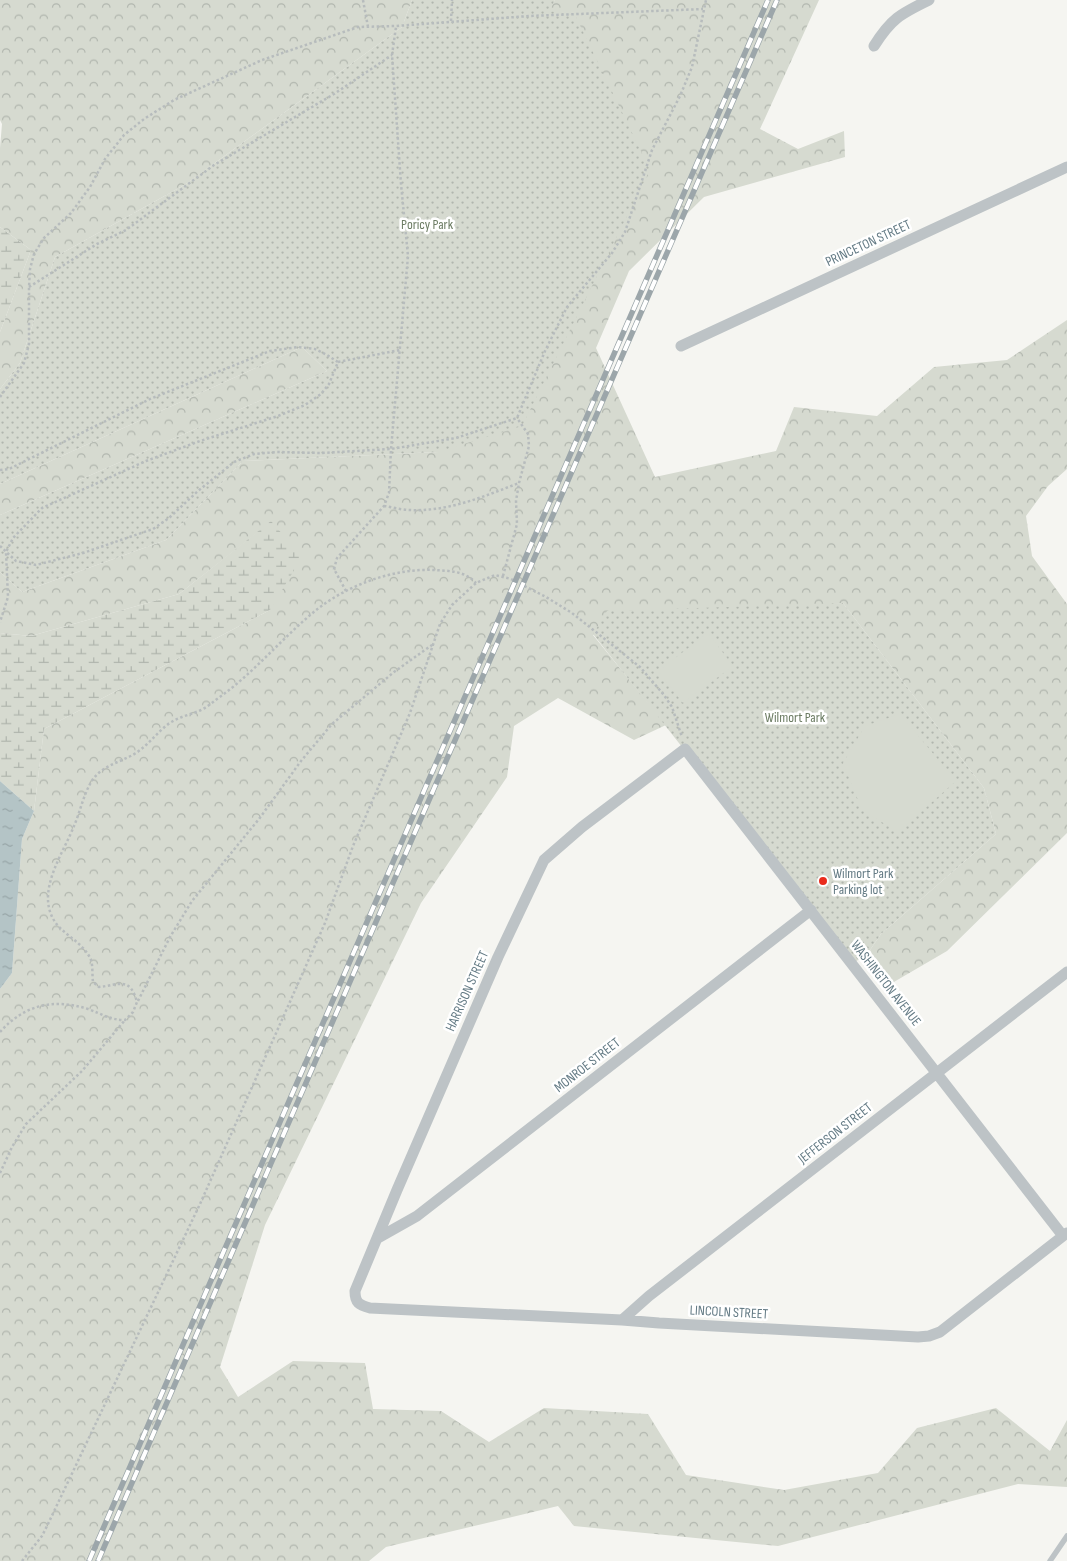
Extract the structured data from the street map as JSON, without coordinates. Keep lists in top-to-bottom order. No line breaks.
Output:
{"streets":{"street":["PRINCETON STREET","WASHINGTON AVENUE","HARRISON STREET","MONROE STREET","JEFFERSON STREET","LINCOLN STREET"]},"crossings":[["WASHINGTON AVENUE","HARRISON STREET"],["WASHINGTON AVENUE","MONROE STREET"],["WASHINGTON AVENUE","JEFFERSON STREET"],["WASHINGTON AVENUE","LINCOLN STREET"],["HARRISON STREET","MONROE STREET"],["HARRISON STREET","LINCOLN STREET"],["JEFFERSON STREET","LINCOLN STREET"]],"parks":["Poricy Park","Wilmort Park"],"places":["Wilmort Park Parking lot"]}
